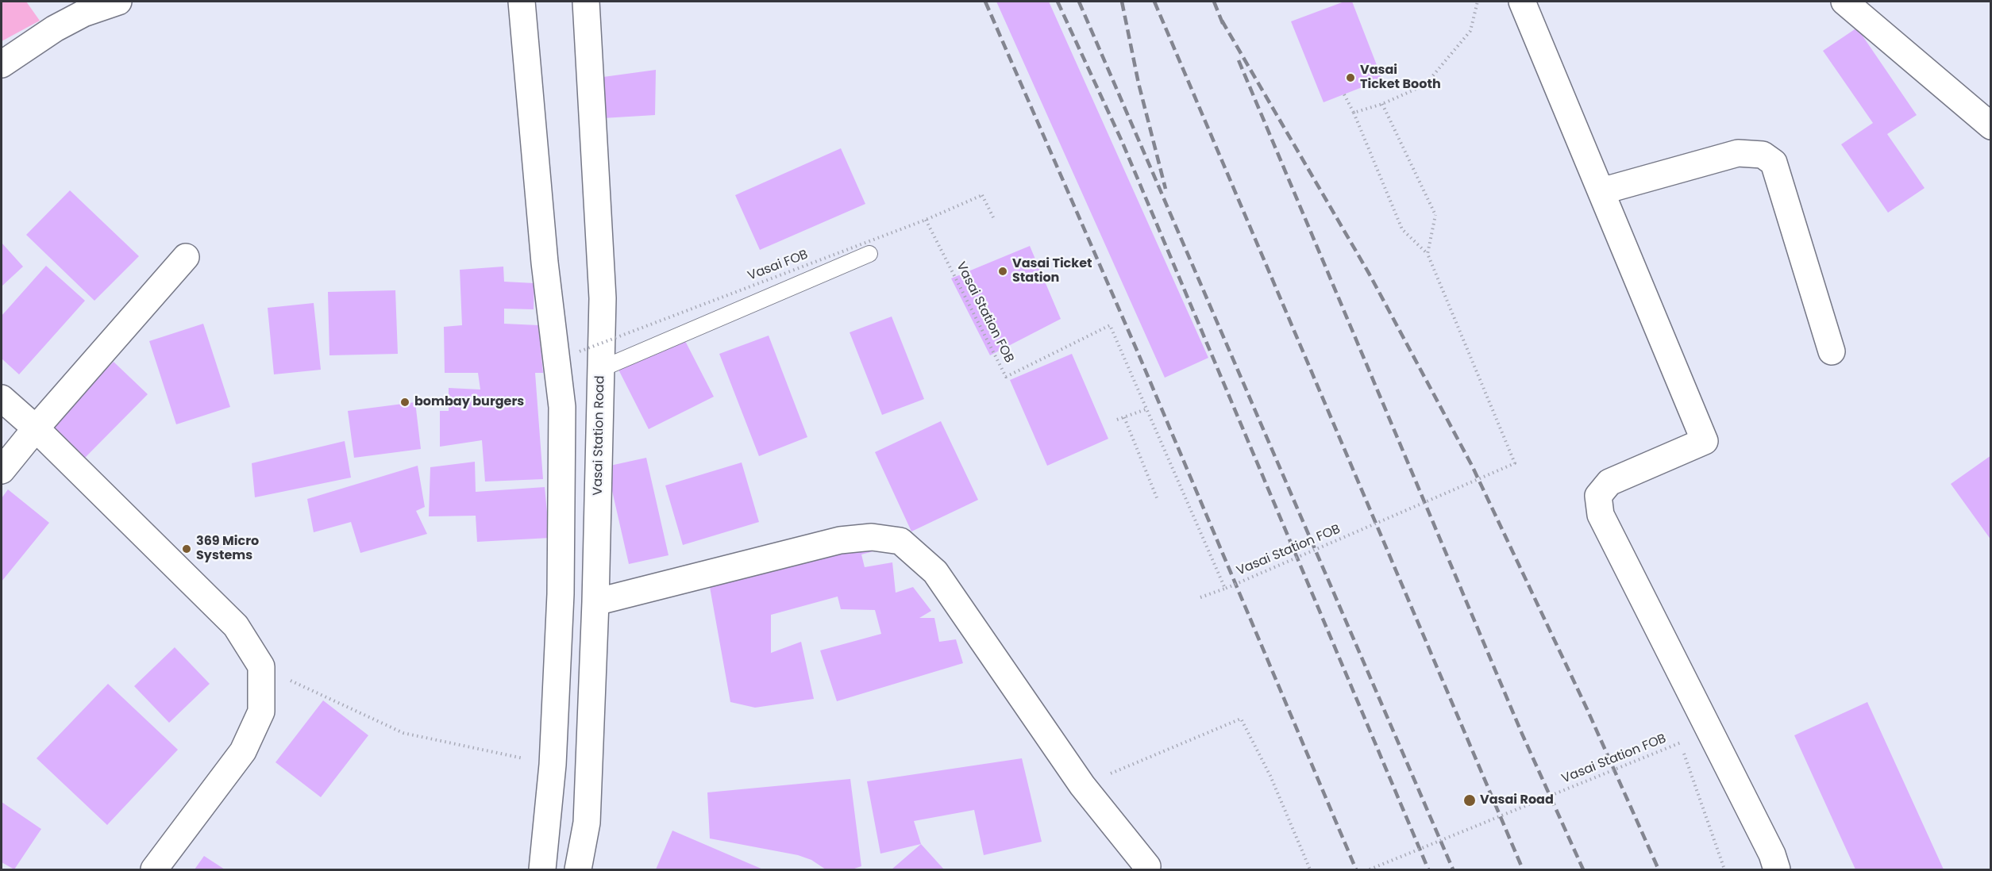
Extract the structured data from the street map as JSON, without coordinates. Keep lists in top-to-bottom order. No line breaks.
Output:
{"streets":{"street":["Vasai Station Road"],"path":["Vasai FOB","Vasai Station FOB"]},"crossings":[["Vasai FOB","Vasai Station FOB"]],"places":["Vasai Ticket Booth","Vasai Ticket Station","bombay burgers","369 Micro Systems","Vasai Road"]}
